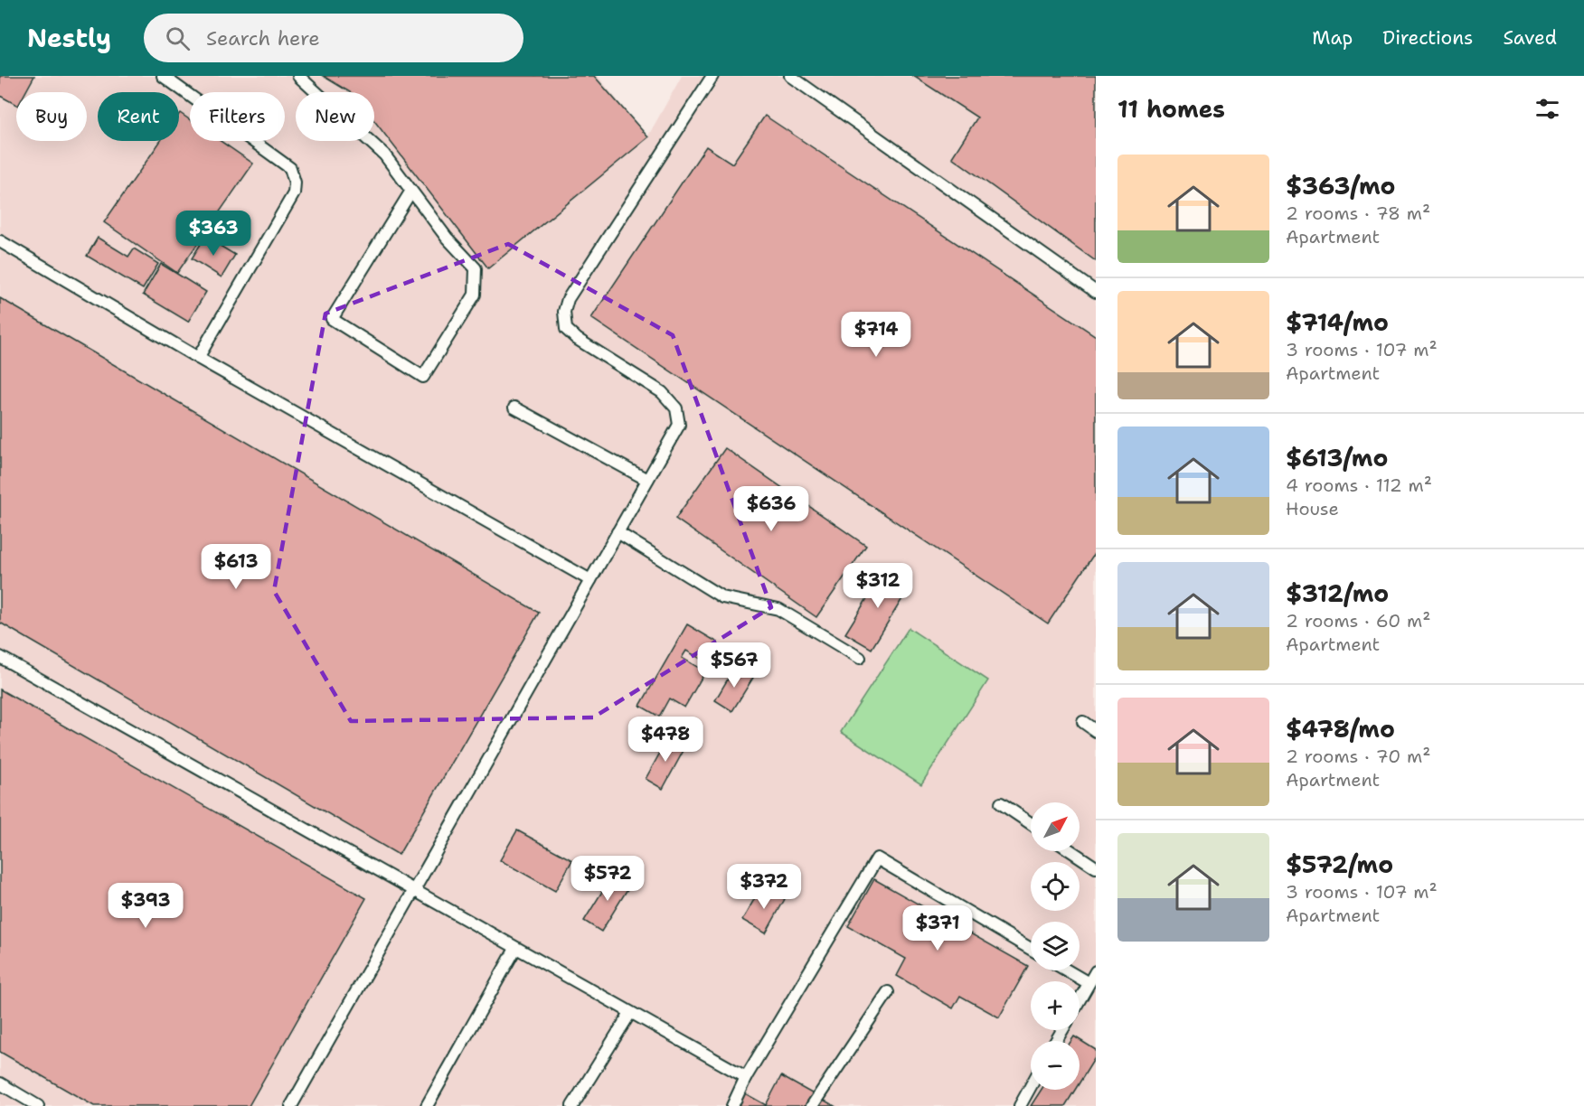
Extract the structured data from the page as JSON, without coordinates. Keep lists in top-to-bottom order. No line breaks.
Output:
{"north":"top right","page":{"header":"Nestly","search":"Search here","nav":["Map","Directions","Saved"],"heading":"11 homes","chip":["Buy","Rent","Filters","New"],"list":[{"name":"$363/mo","note":"2 rooms · 78 m² · Apartment"},{"name":"$714/mo","note":"3 rooms · 107 m² · Apartment"},{"name":"$613/mo","note":"4 rooms · 112 m² · House"},{"name":"$312/mo","note":"2 rooms · 60 m² · Apartment"},{"name":"$478/mo","note":"2 rooms · 70 m² · Apartment"},{"name":"$572/mo","note":"3 rooms · 107 m² · Apartment"}],"price":["$363","$714","$636","$613","$312","$567","$478","$572","$372","$393","$371"],"map_buttons":["+","−"]}}
